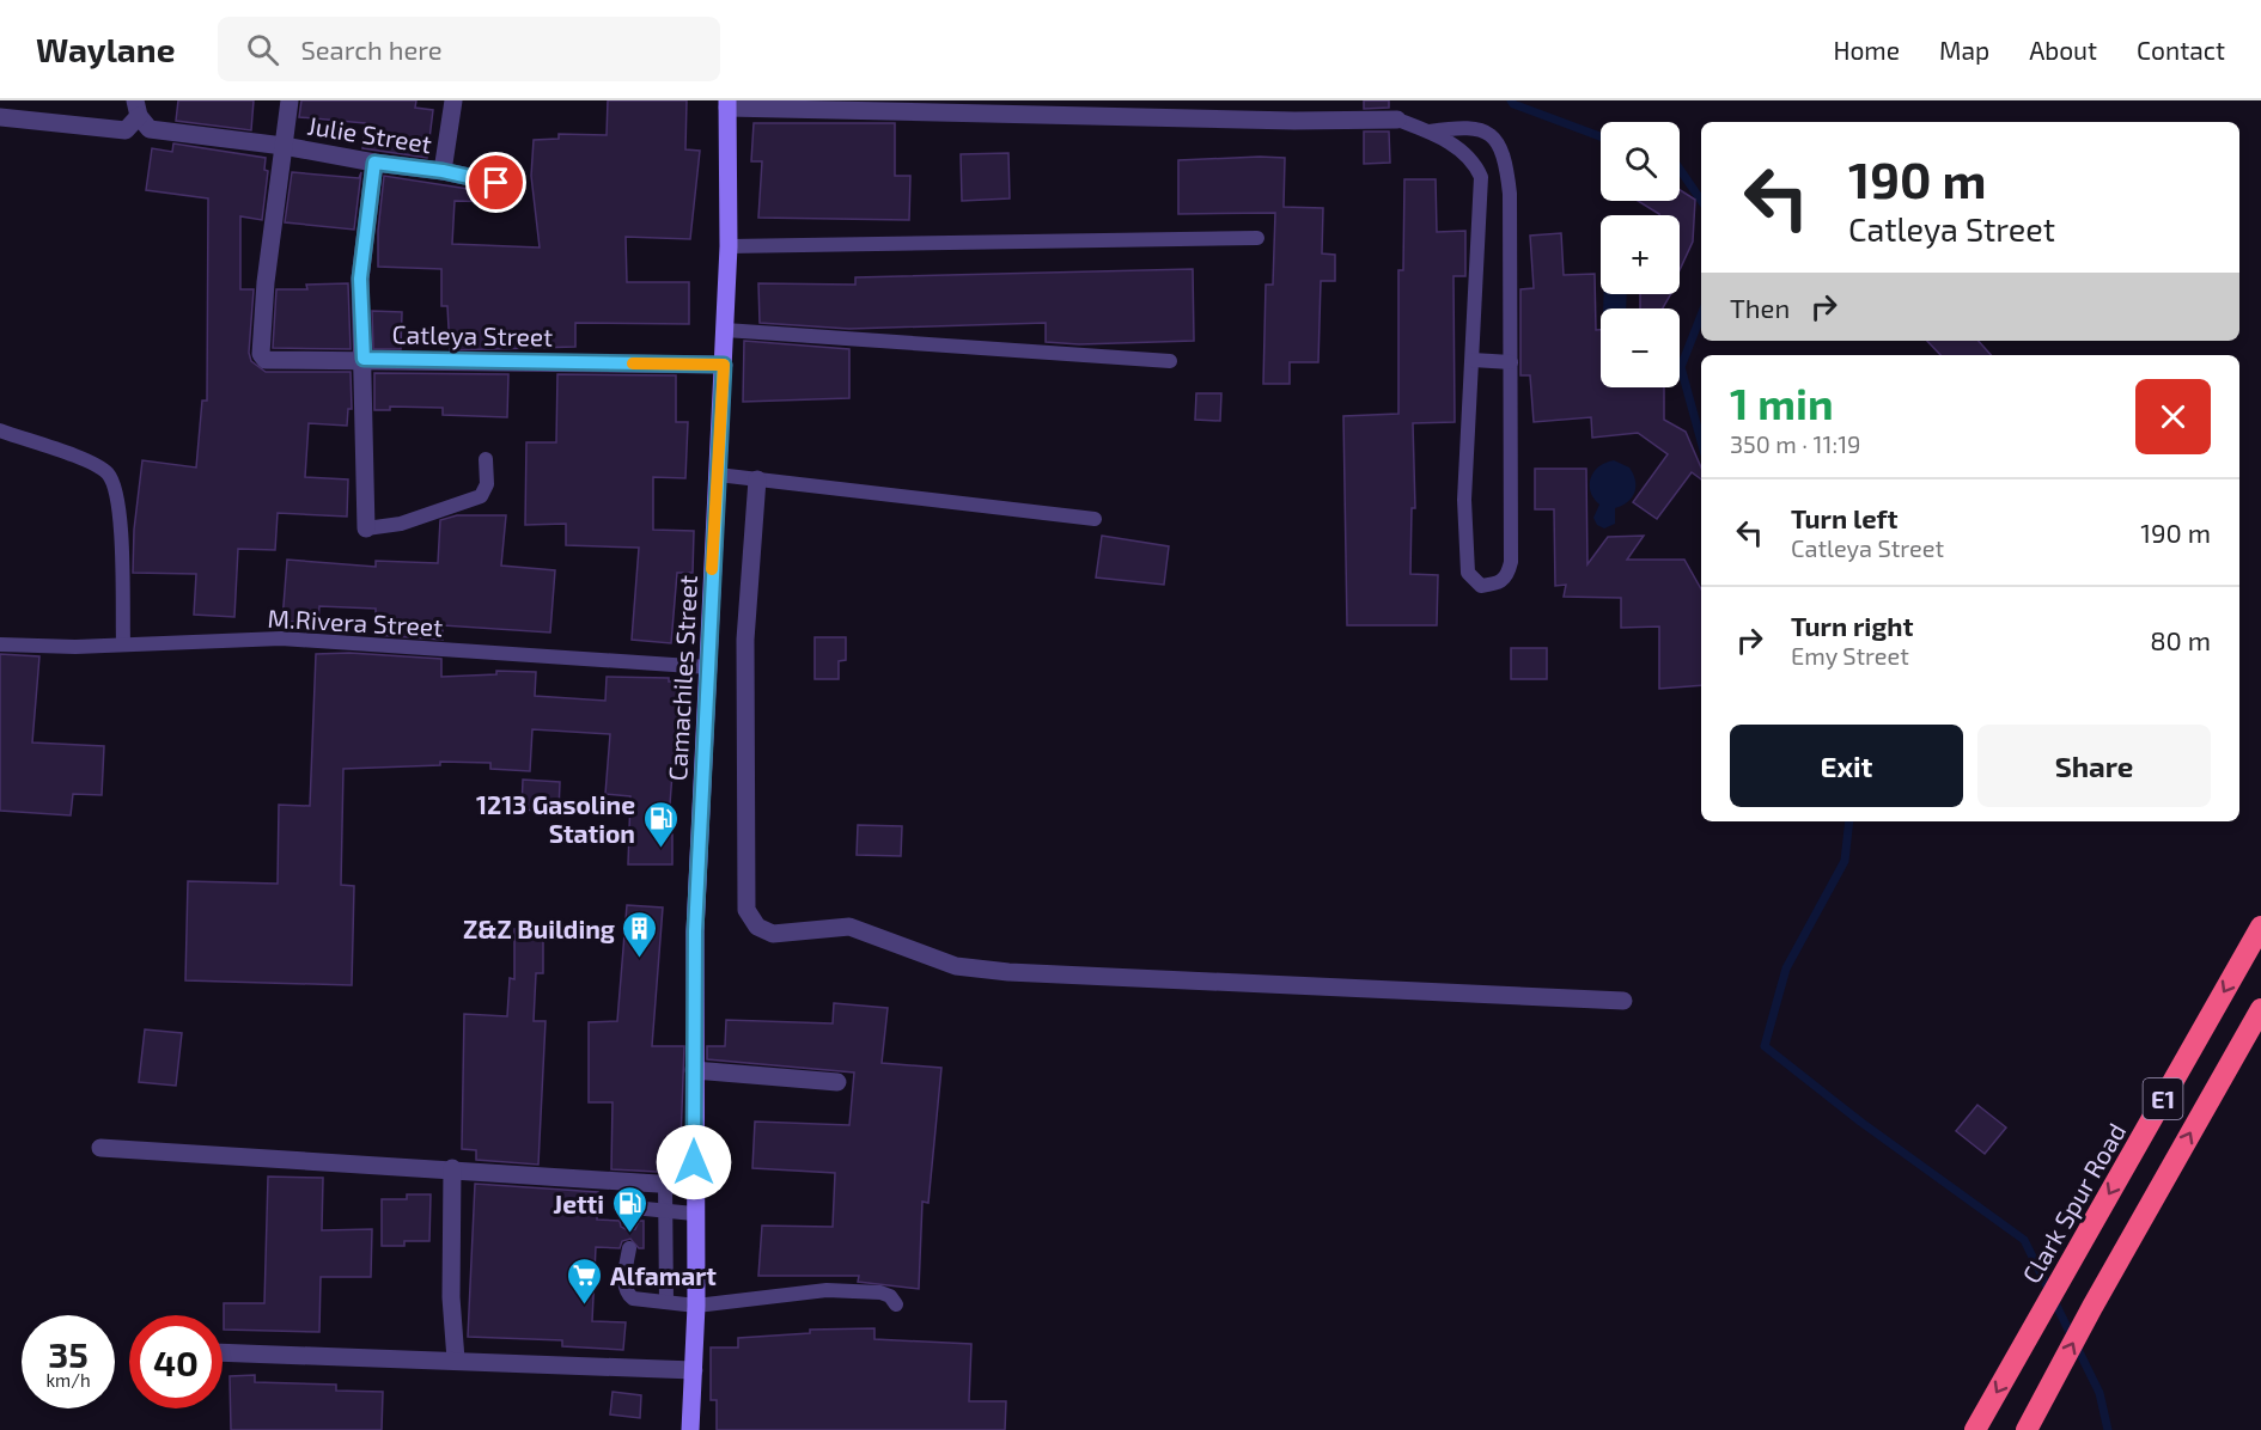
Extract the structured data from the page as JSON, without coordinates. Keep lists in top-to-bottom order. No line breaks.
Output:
{"streets":{"highway":["E1","Clark Spur Road"],"street":["Julie Street","Catleya Street","Camachiles Street"],"lane":["M.Rivera Street"]},"crossings":[["Julie Street","Catleya Street"],["Catleya Street","Camachiles Street"],["M.Rivera Street","Camachiles Street"]],"places":{"fuel station":["1213 Gasoline Station","Jetti"],"building":["Z&Z Building"],"supermarket":["Alfamart"]},"page":{"header":"Waylane","search":"Search here","nav":["Home","Map","About","Contact"],"map_buttons":["+","−"],"turn":["190 m","Catleya Street"],"then":"Then","heading":["1 min","350 m · 11:19"],"list":[{"name":"Turn left","note":"Catleya Street","value":"190 m"},{"name":"Turn right","note":"Emy Street","value":"80 m"}],"buttons":["Exit","Share"],"speed":"35 km/h","limit":"40"}}
